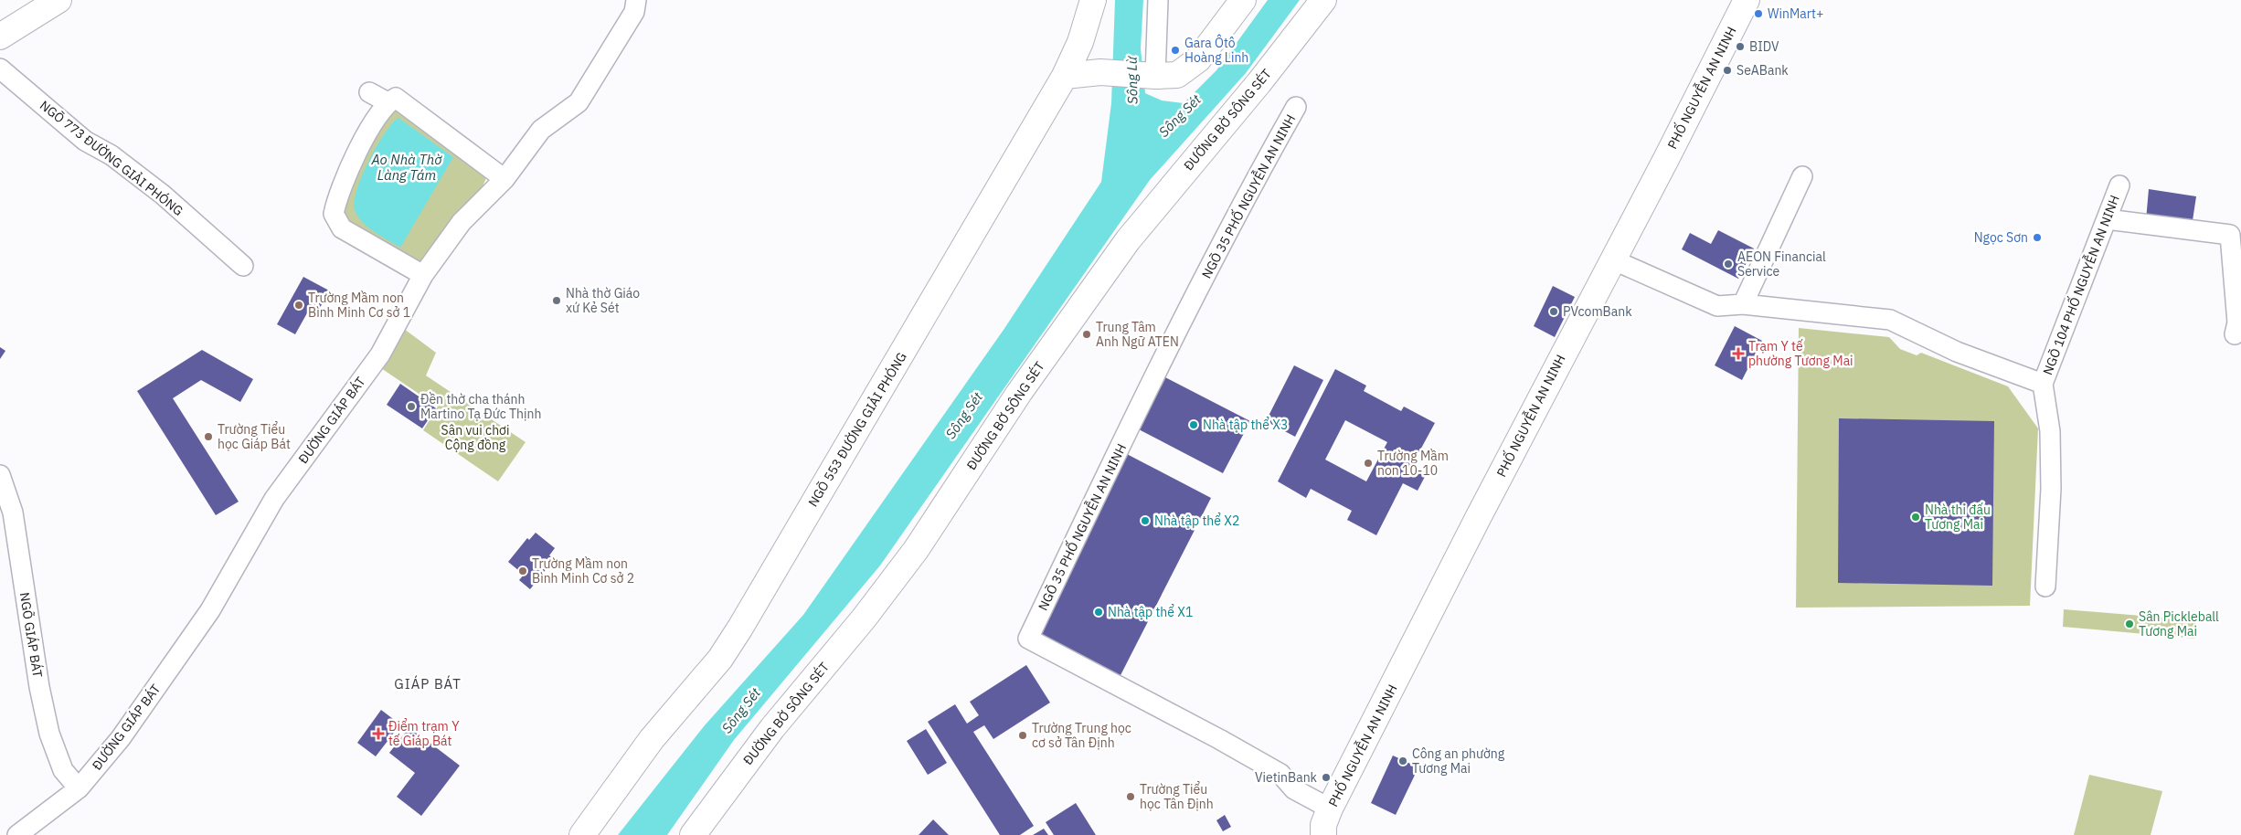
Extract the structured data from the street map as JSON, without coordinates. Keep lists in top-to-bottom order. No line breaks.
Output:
{"streets":{"street":["PHỐ NGUYỄN AN NINH","ĐƯỜNG BỜ SÔNG SÉT","NGÕ 773 ĐƯỜNG GIẢI PHÓNG","NGÕ 35 PHỐ NGUYỄN AN NINH","NGÕ 104 PHỐ NGUYỄN AN NINH","ĐƯỜNG GIÁP BÁT","NGÕ 553 ĐƯỜNG GIẢI PHÓNG","NGÕ GIÁP BÁT"]},"crossings":[["PHỐ NGUYỄN AN NINH","NGÕ 35 PHỐ NGUYỄN AN NINH"],["PHỐ NGUYỄN AN NINH","NGÕ 104 PHỐ NGUYỄN AN NINH"],["ĐƯỜNG GIÁP BÁT","NGÕ GIÁP BÁT"]],"districts":["GIÁP BÁT"],"water":["Sông Lừ","Sông Sét","Ao Nhà Thờ Làng Tám"],"parks":["Sân vui chơi Cộng đồng"],"places":{"other":["WinMart+","BIDV","Gara Ôtô Hoàng Linh","SeABank","Ngọc Sơn","AEON Financial Service","Nhà thờ Giáo xứ Kẻ Sét","Trường Mầm non Bình Minh Cơ sở 1","PVcomBank","Trung Tâm Anh Ngữ ATEN","Đền thờ cha thánh Martino Tạ Đức Thịnh","Nhà tập thể X3","Trường Tiểu học Giáp Bát","Trường Mầm non 10-10","Nhà thi đấu Tương Mai","Nhà tập thể X2","Trường Mầm non Bình Minh Cơ sở 2","Nhà tập thể X1","Sân Pickleball Tương Mai","Trường Trung học cơ sở Tân Định","Công an phường Tương Mai","VietinBank","Trường Tiểu học Tân Định"],"health":["Trạm Y tế phường Tương Mai","Điểm trạm Y tế Giáp Bát"]}}
